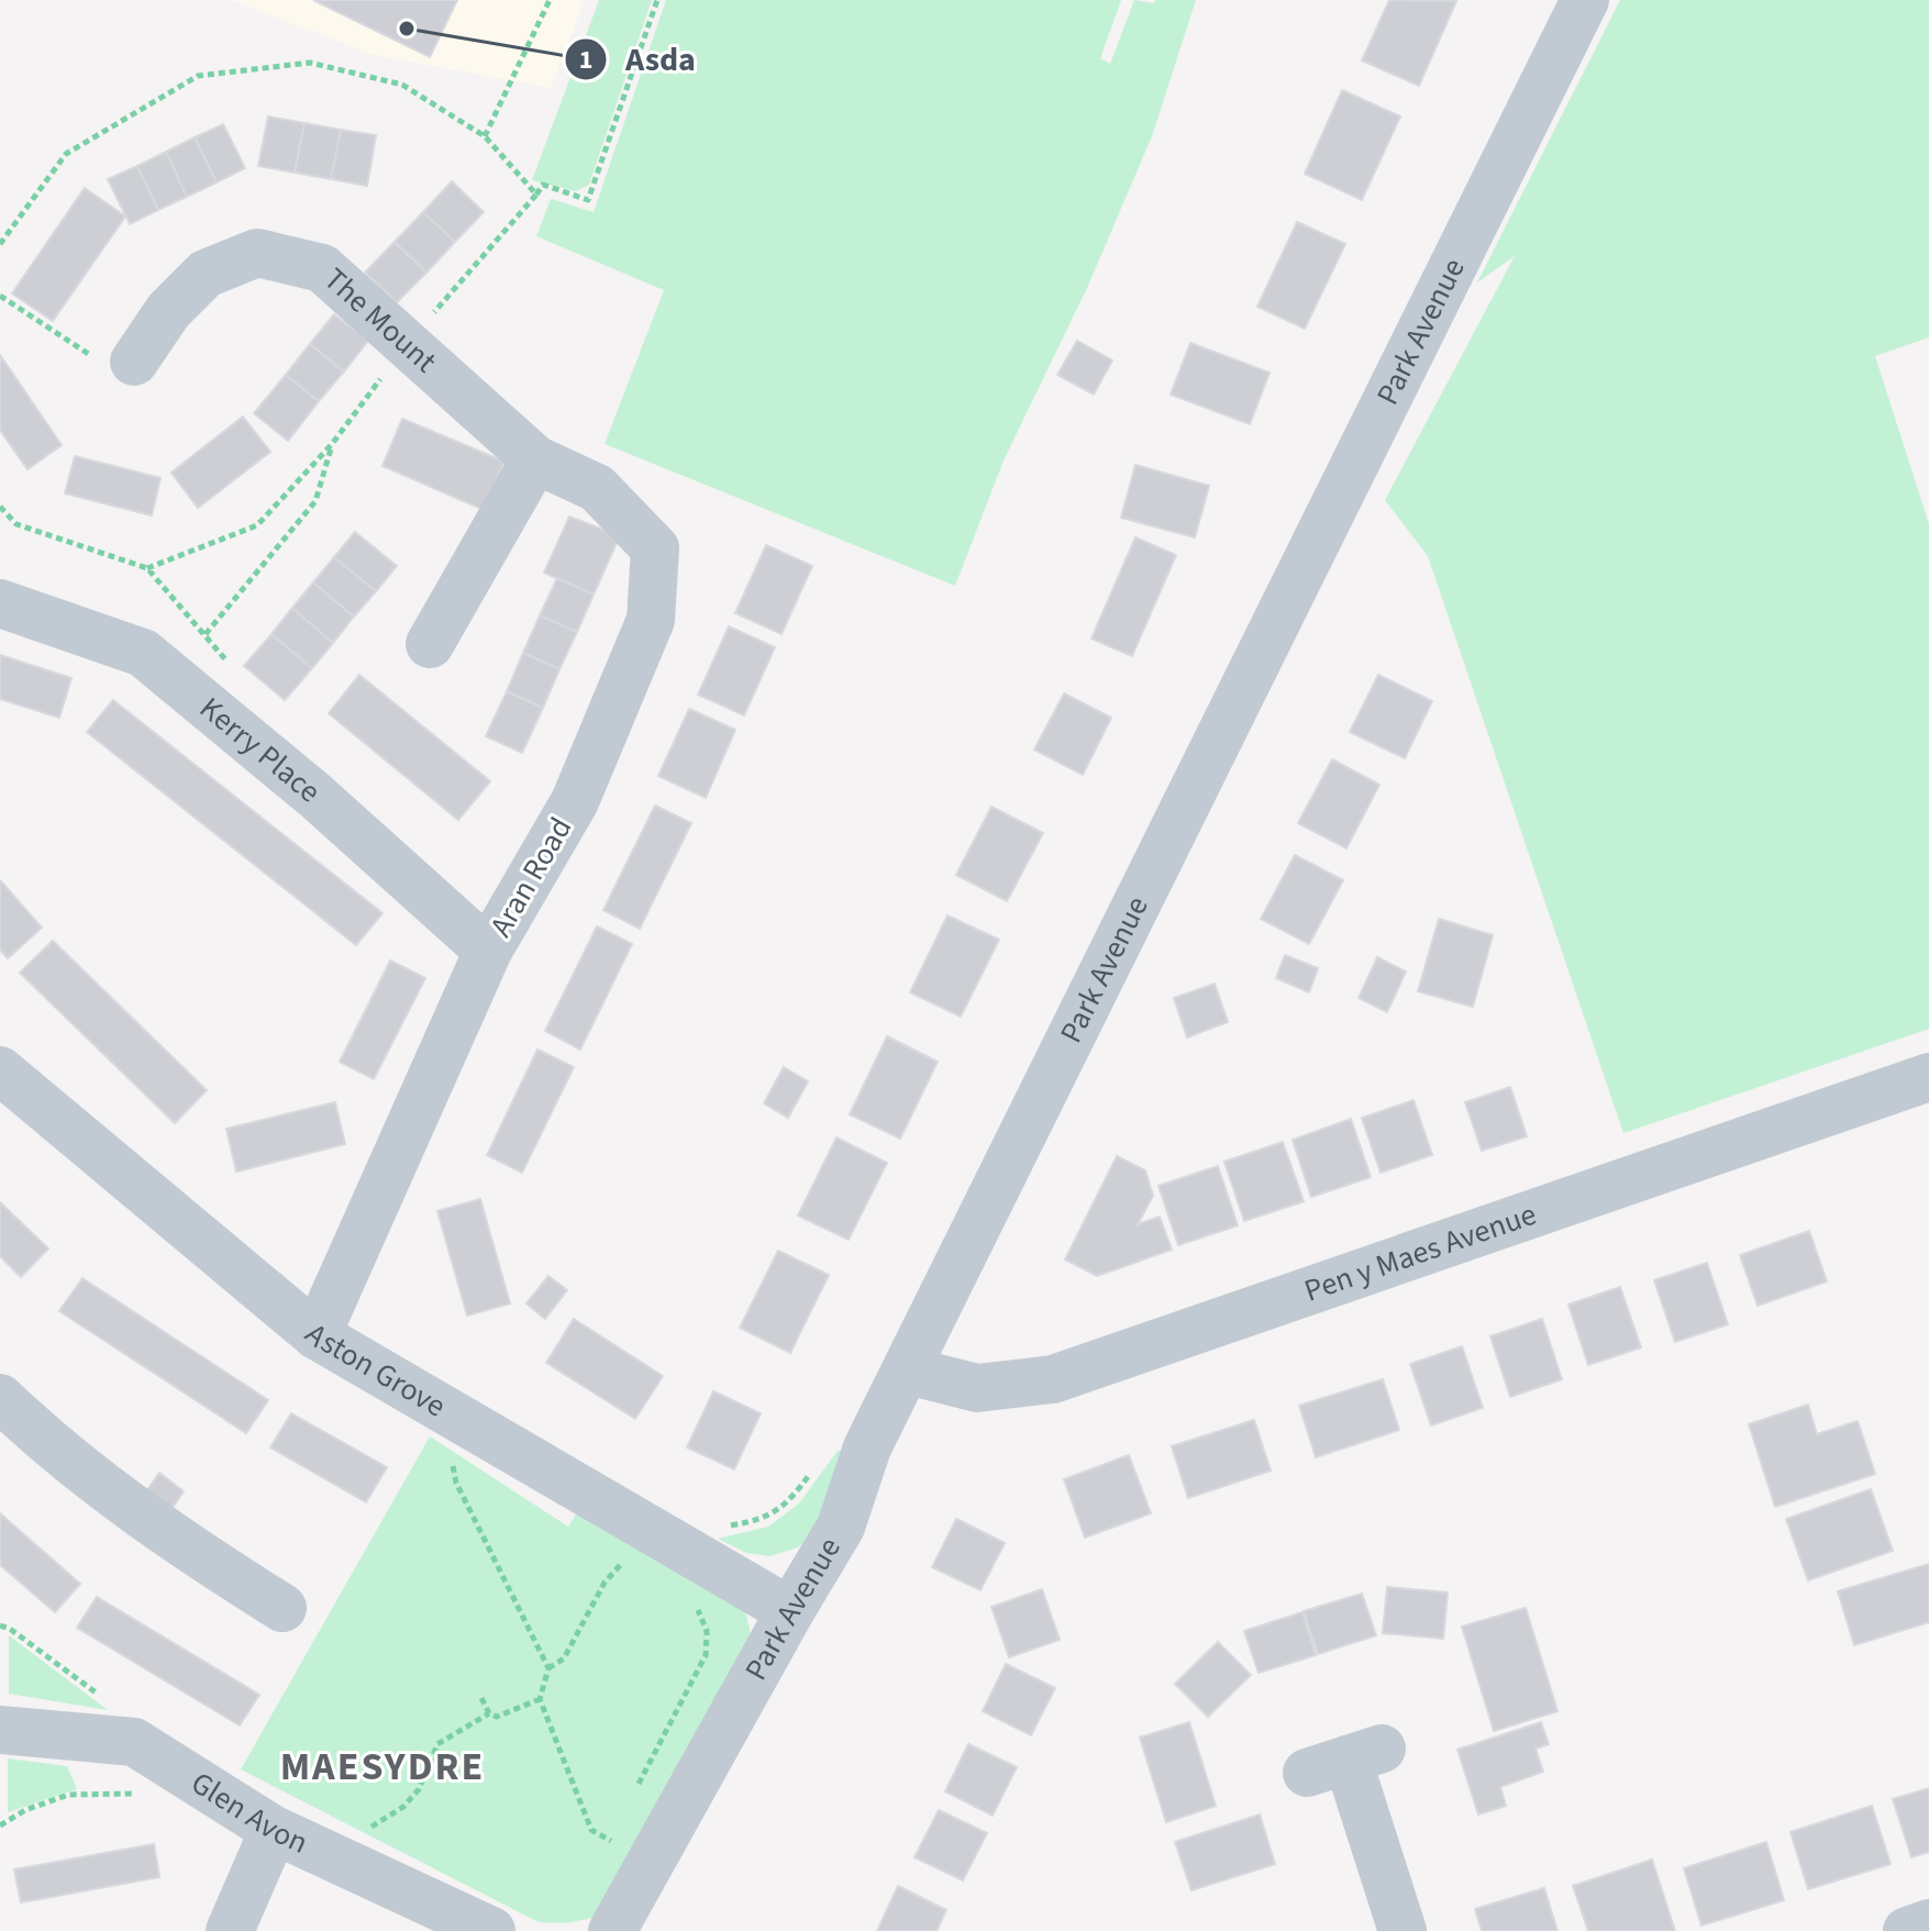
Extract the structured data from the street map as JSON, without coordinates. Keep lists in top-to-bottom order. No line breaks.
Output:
{"streets":{"street":["The Mount","Park Avenue","Kerry Place","Aran Road","Pen y Maes Avenue","Aston Grove","Glen Avon"]},"crossings":[["The Mount","Aran Road"],["Park Avenue","Pen y Maes Avenue"],["Park Avenue","Aston Grove"],["Kerry Place","Aran Road"],["Aran Road","Aston Grove"]],"districts":["MAESYDRE"],"places":["Asda"]}
